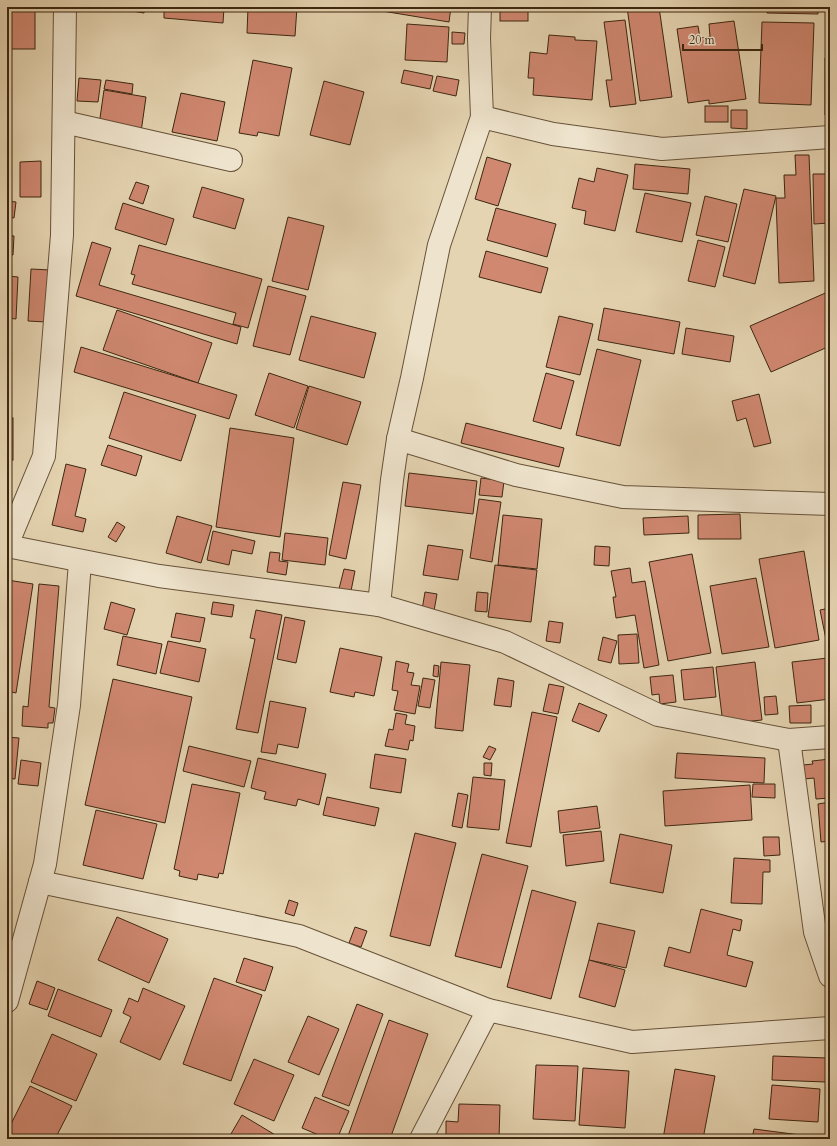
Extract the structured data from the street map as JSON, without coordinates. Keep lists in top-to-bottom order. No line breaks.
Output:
{"scale_bar":"20 m"}
